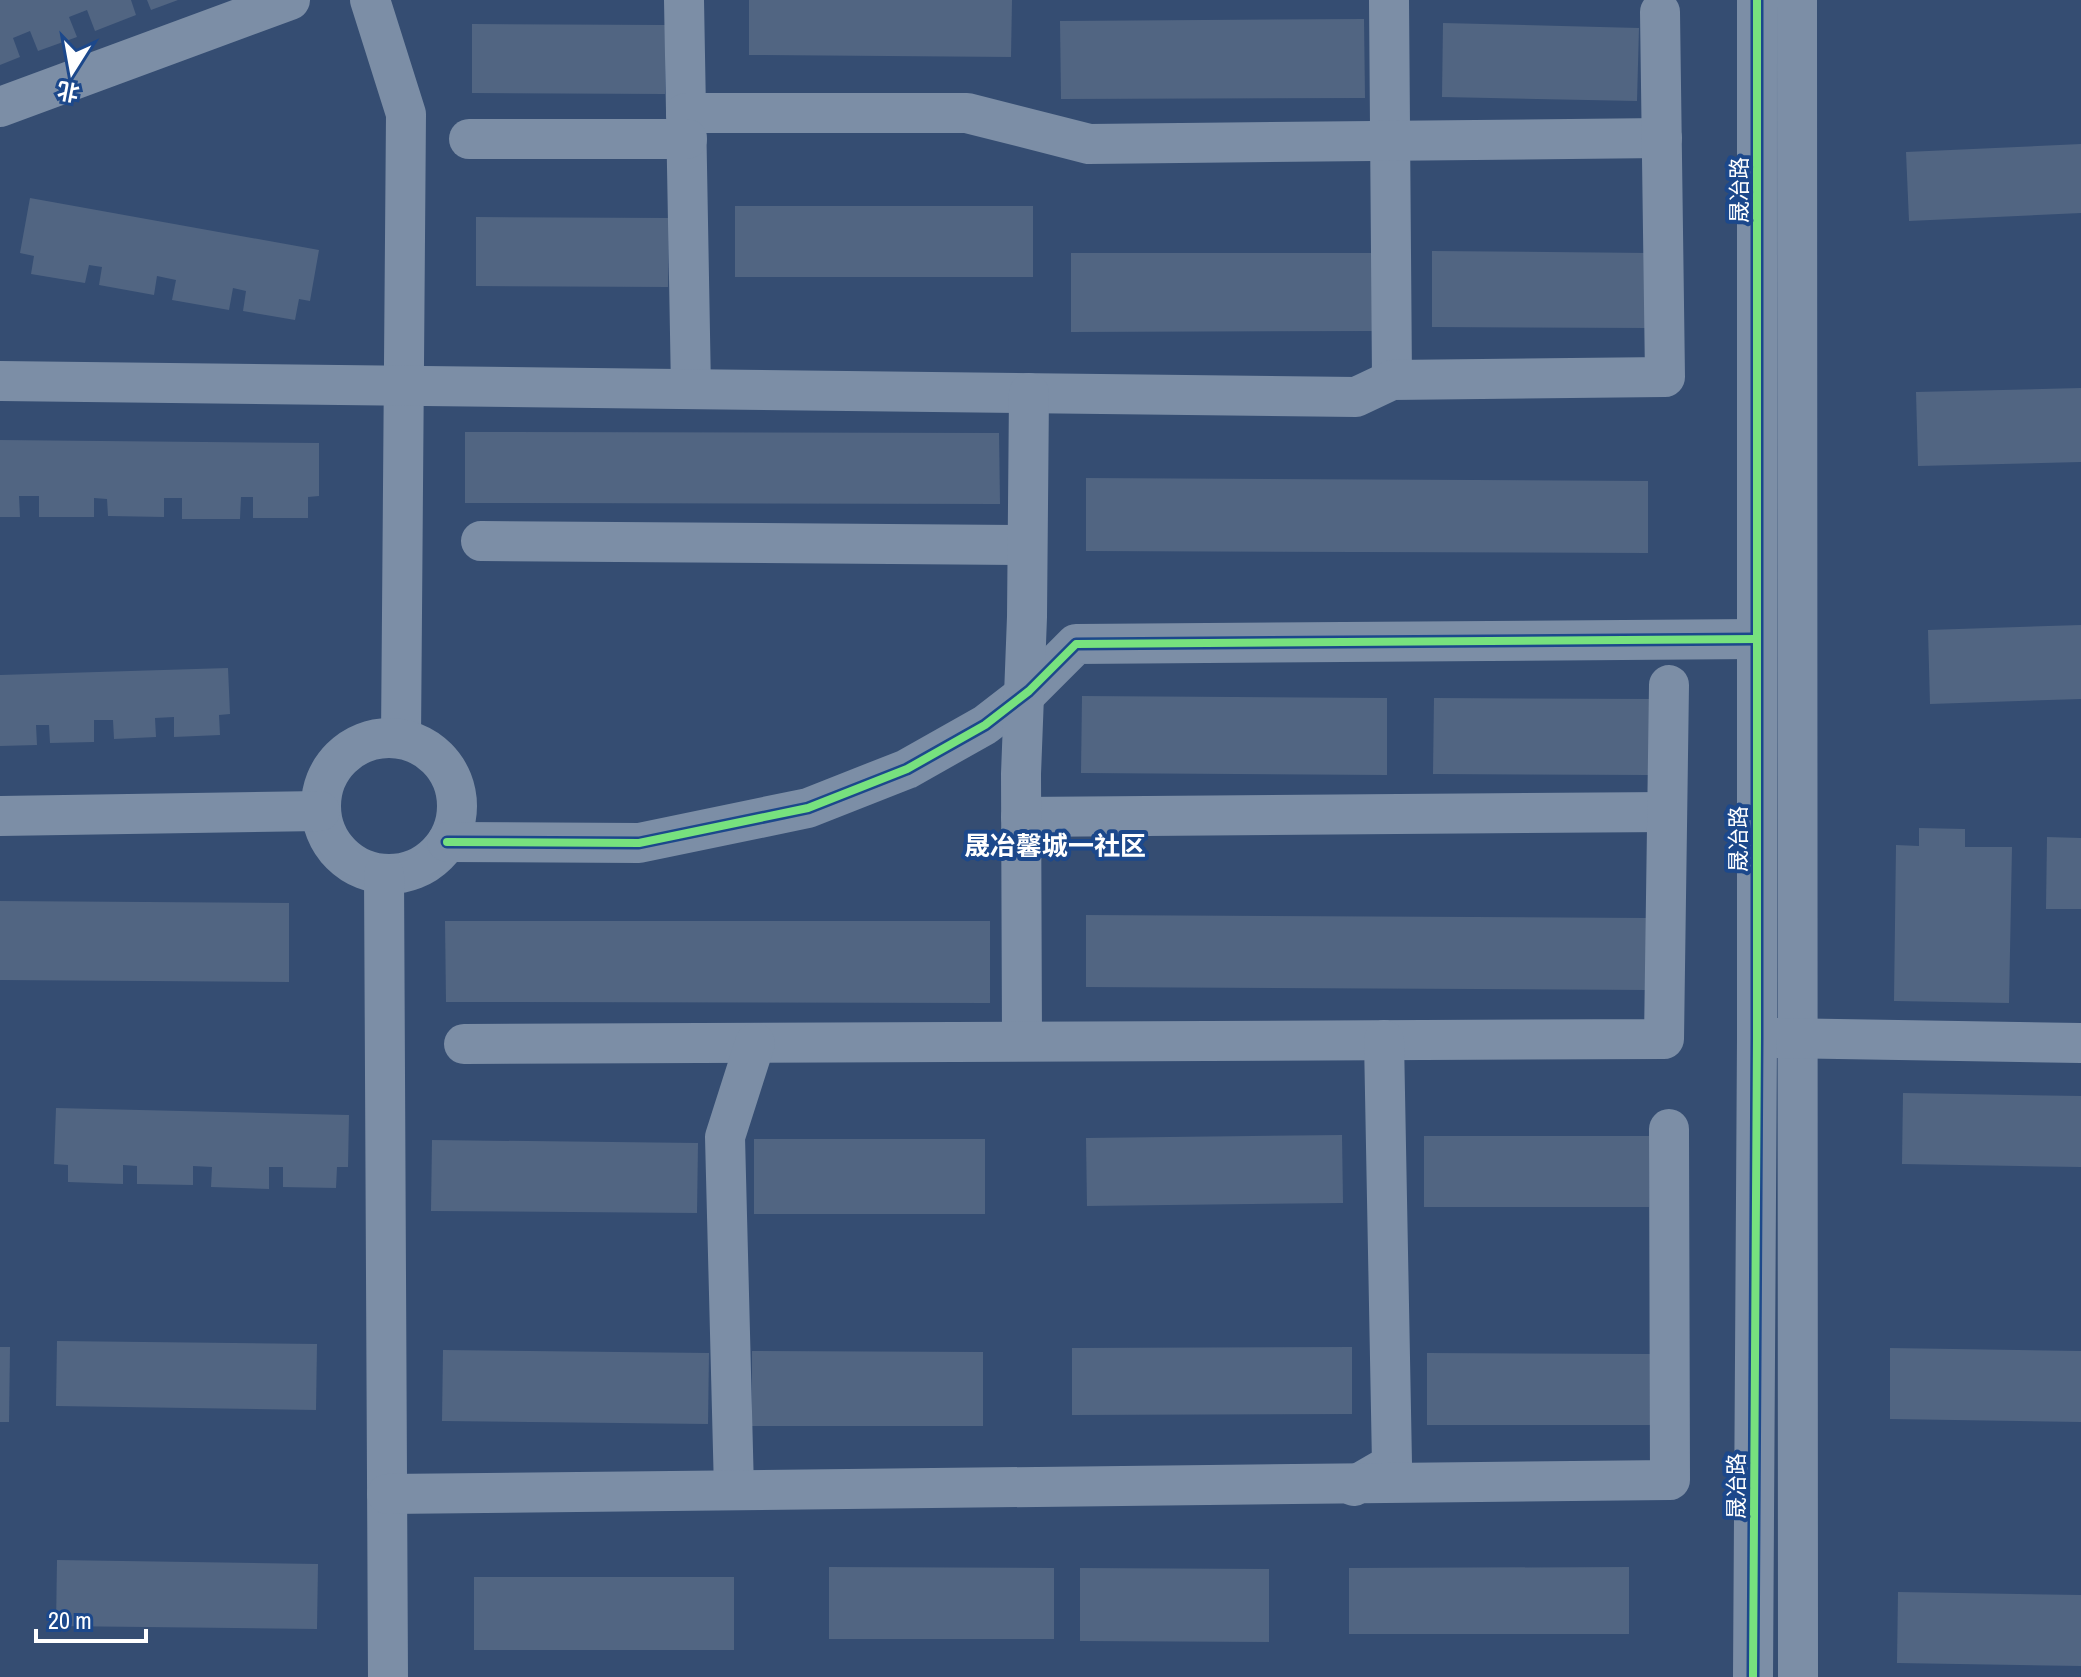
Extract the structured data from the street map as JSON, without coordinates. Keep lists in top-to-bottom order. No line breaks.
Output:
{"streets":{"street":["晟冶路"]},"districts":["晟冶馨城一社区"],"scale_bar":"20 m","north":"bottom"}
